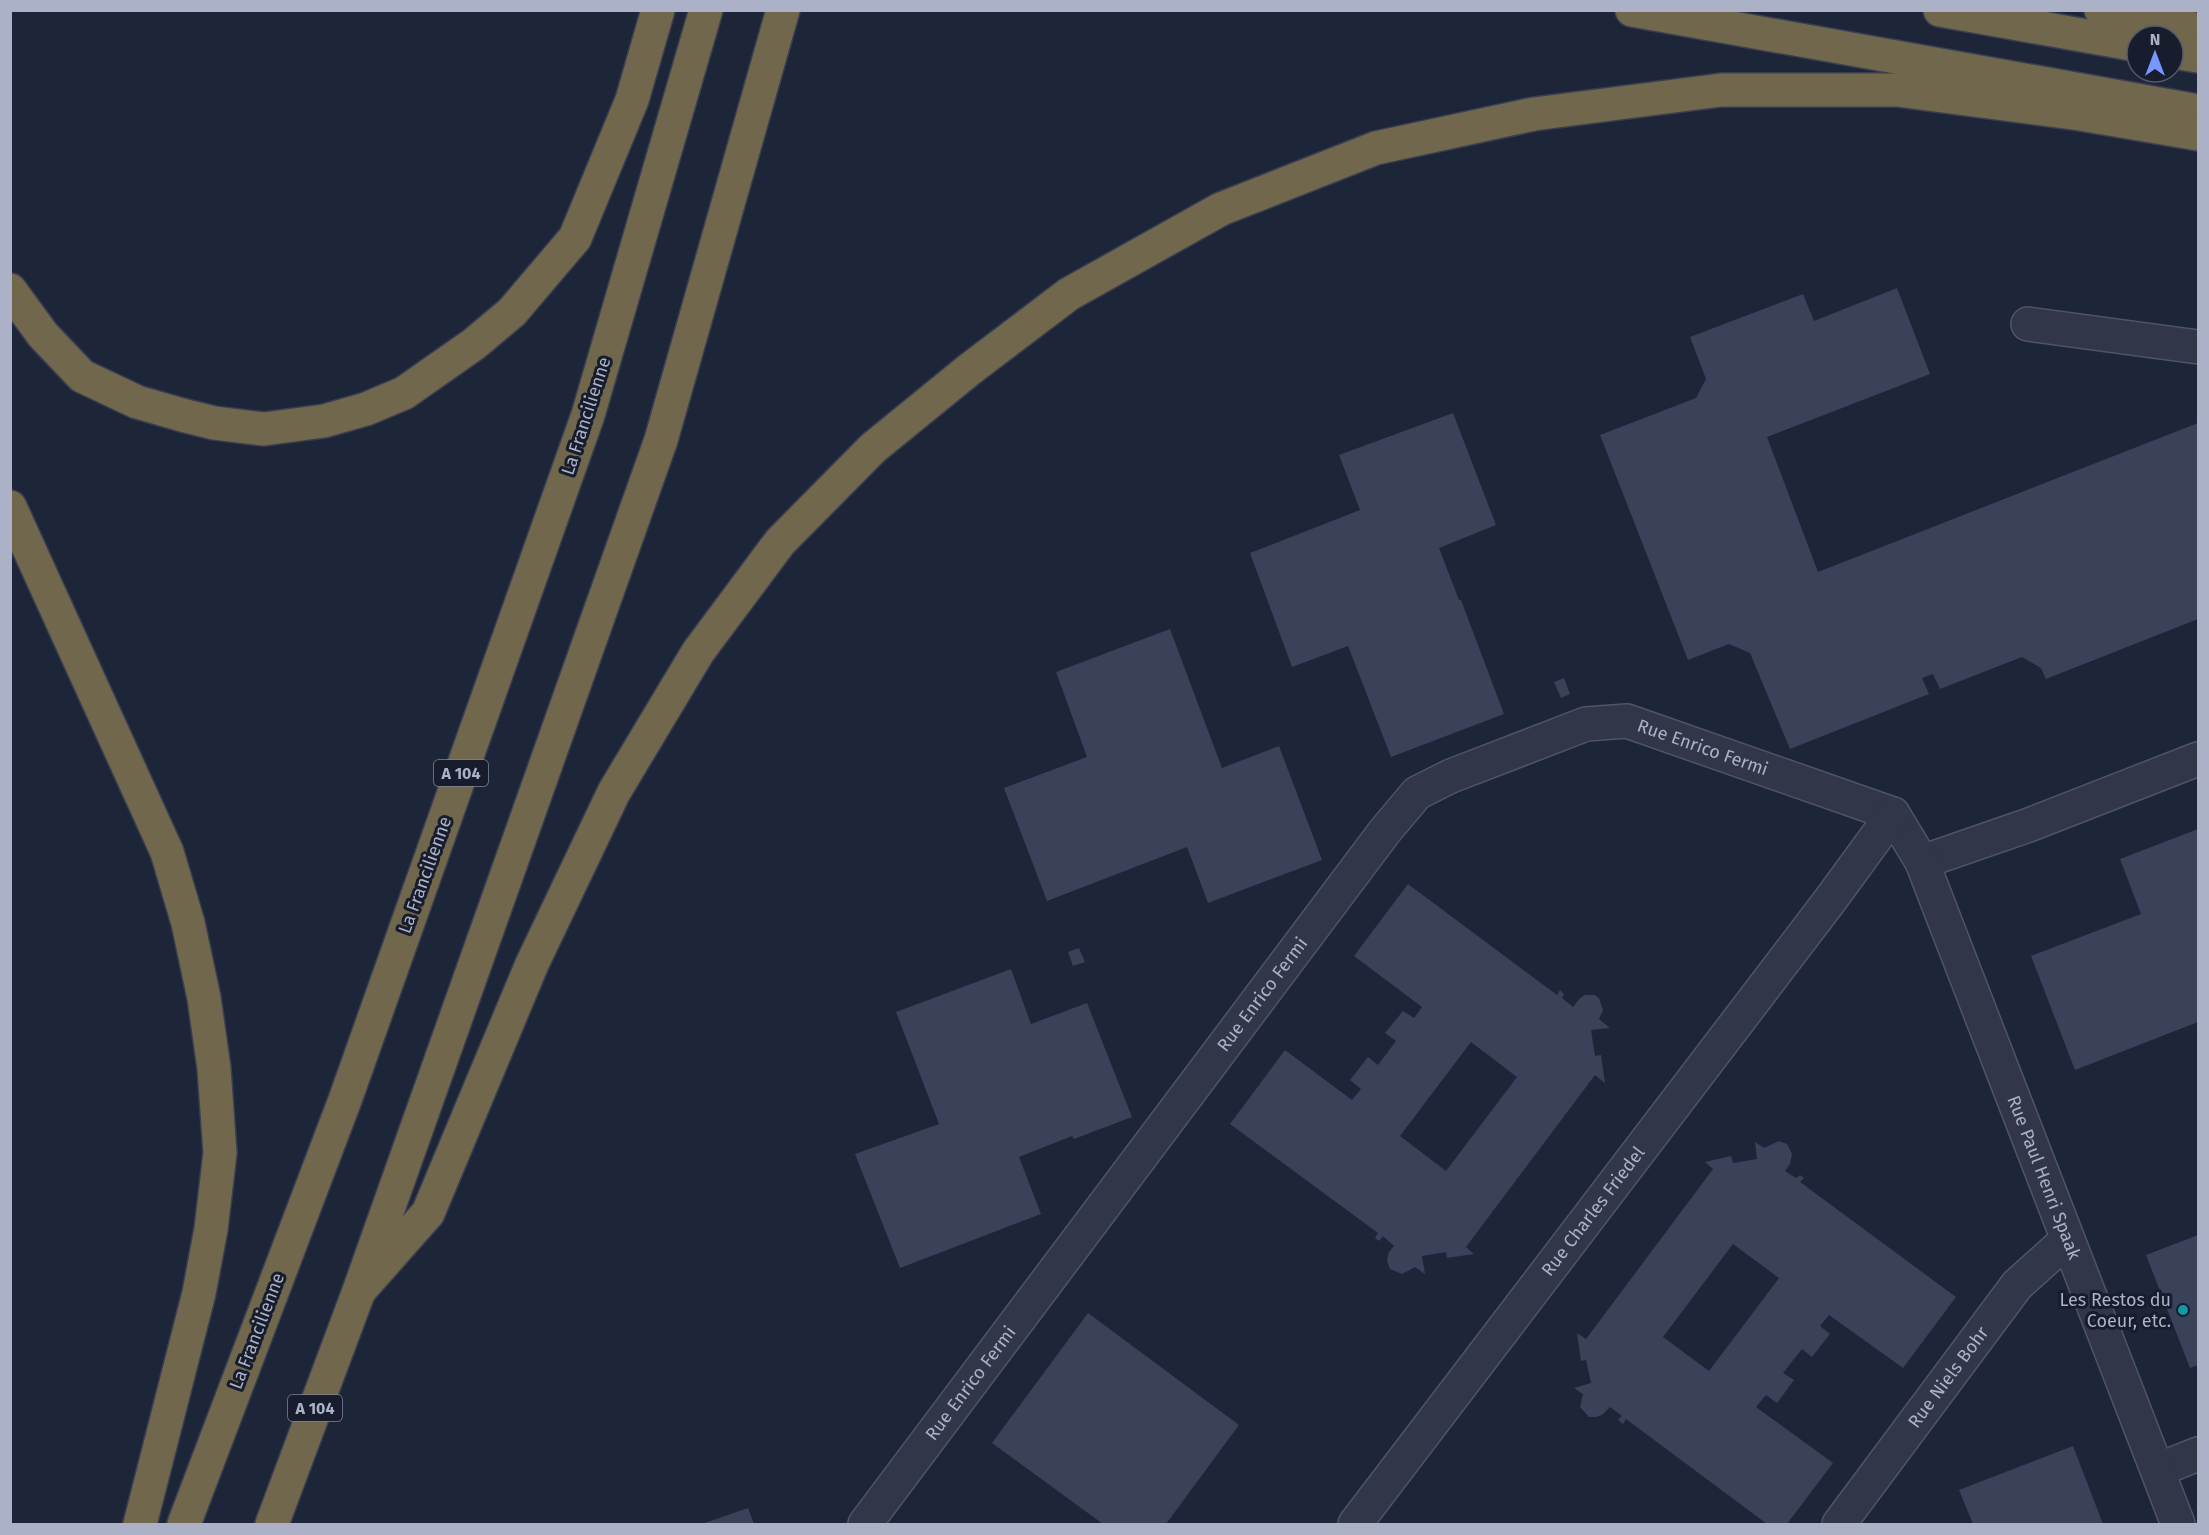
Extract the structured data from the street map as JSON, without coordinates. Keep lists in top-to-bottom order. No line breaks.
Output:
{"streets":{"highway":["La Francilienne","A 104"],"street":["Rue Enrico Fermi","Rue Paul Henri Spaak","Rue Charles Friedel","Rue Niels Bohr"]},"crossings":[["Rue Enrico Fermi","Rue Paul Henri Spaak"],["Rue Enrico Fermi","Rue Charles Friedel"],["Rue Paul Henri Spaak","Rue Charles Friedel"],["Rue Paul Henri Spaak","Rue Niels Bohr"]],"places":["Les Restos du Coeur, etc."],"north":"top"}
